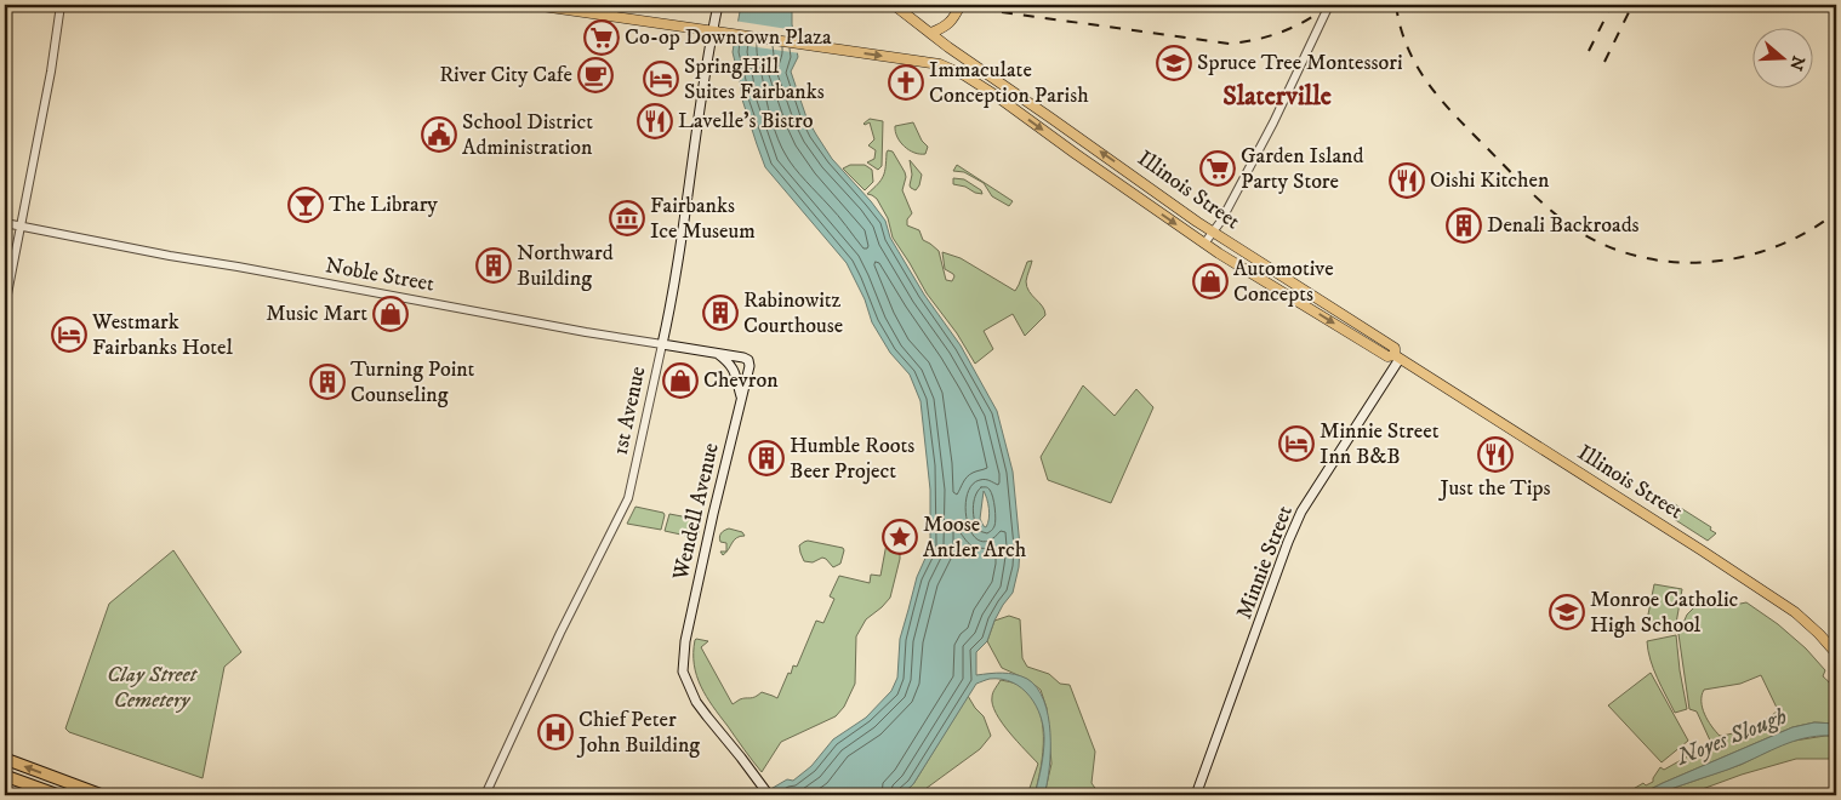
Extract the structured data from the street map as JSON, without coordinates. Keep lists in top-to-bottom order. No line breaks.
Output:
{"streets":{"main road":["Illinois Street","Noble Street","1st Avenue","Wendell Avenue","Minnie Street"]},"crossings":[["Illinois Street","1st Avenue"],["Illinois Street","Minnie Street"],["Noble Street","1st Avenue"],["Noble Street","Wendell Avenue"]],"districts":["Slaterville"],"water":["Noyes Slough"],"parks":["Clay Street Cemetery"],"places":{"supermarket":["Co-op Downtown Plaza","Garden Island Party Store"],"school or university":["Spruce Tree Montessori","Monroe Catholic High School"],"cafe":["River City Cafe"],"hotel":["SpringHill Suites Fairbanks","Westmark Fairbanks Hotel","Minnie Street Inn B&B"],"church":["Immaculate Conception Parish"],"restaurant":["Lavelle's Bistro","Oishi Kitchen","Just the Tips"],"public building":["School District Administration"],"bar":["The Library"],"museum":["Fairbanks Ice Museum"],"building":["Denali Backroads","Northward Building","Rabinowitz Courthouse","Turning Point Counseling","Humble Roots Beer Project"],"shop":["Automotive Concepts","Music Mart","Chevron"],"place":["Moose Antler Arch"],"hospital":["Chief Peter John Building"]},"north":"right"}
